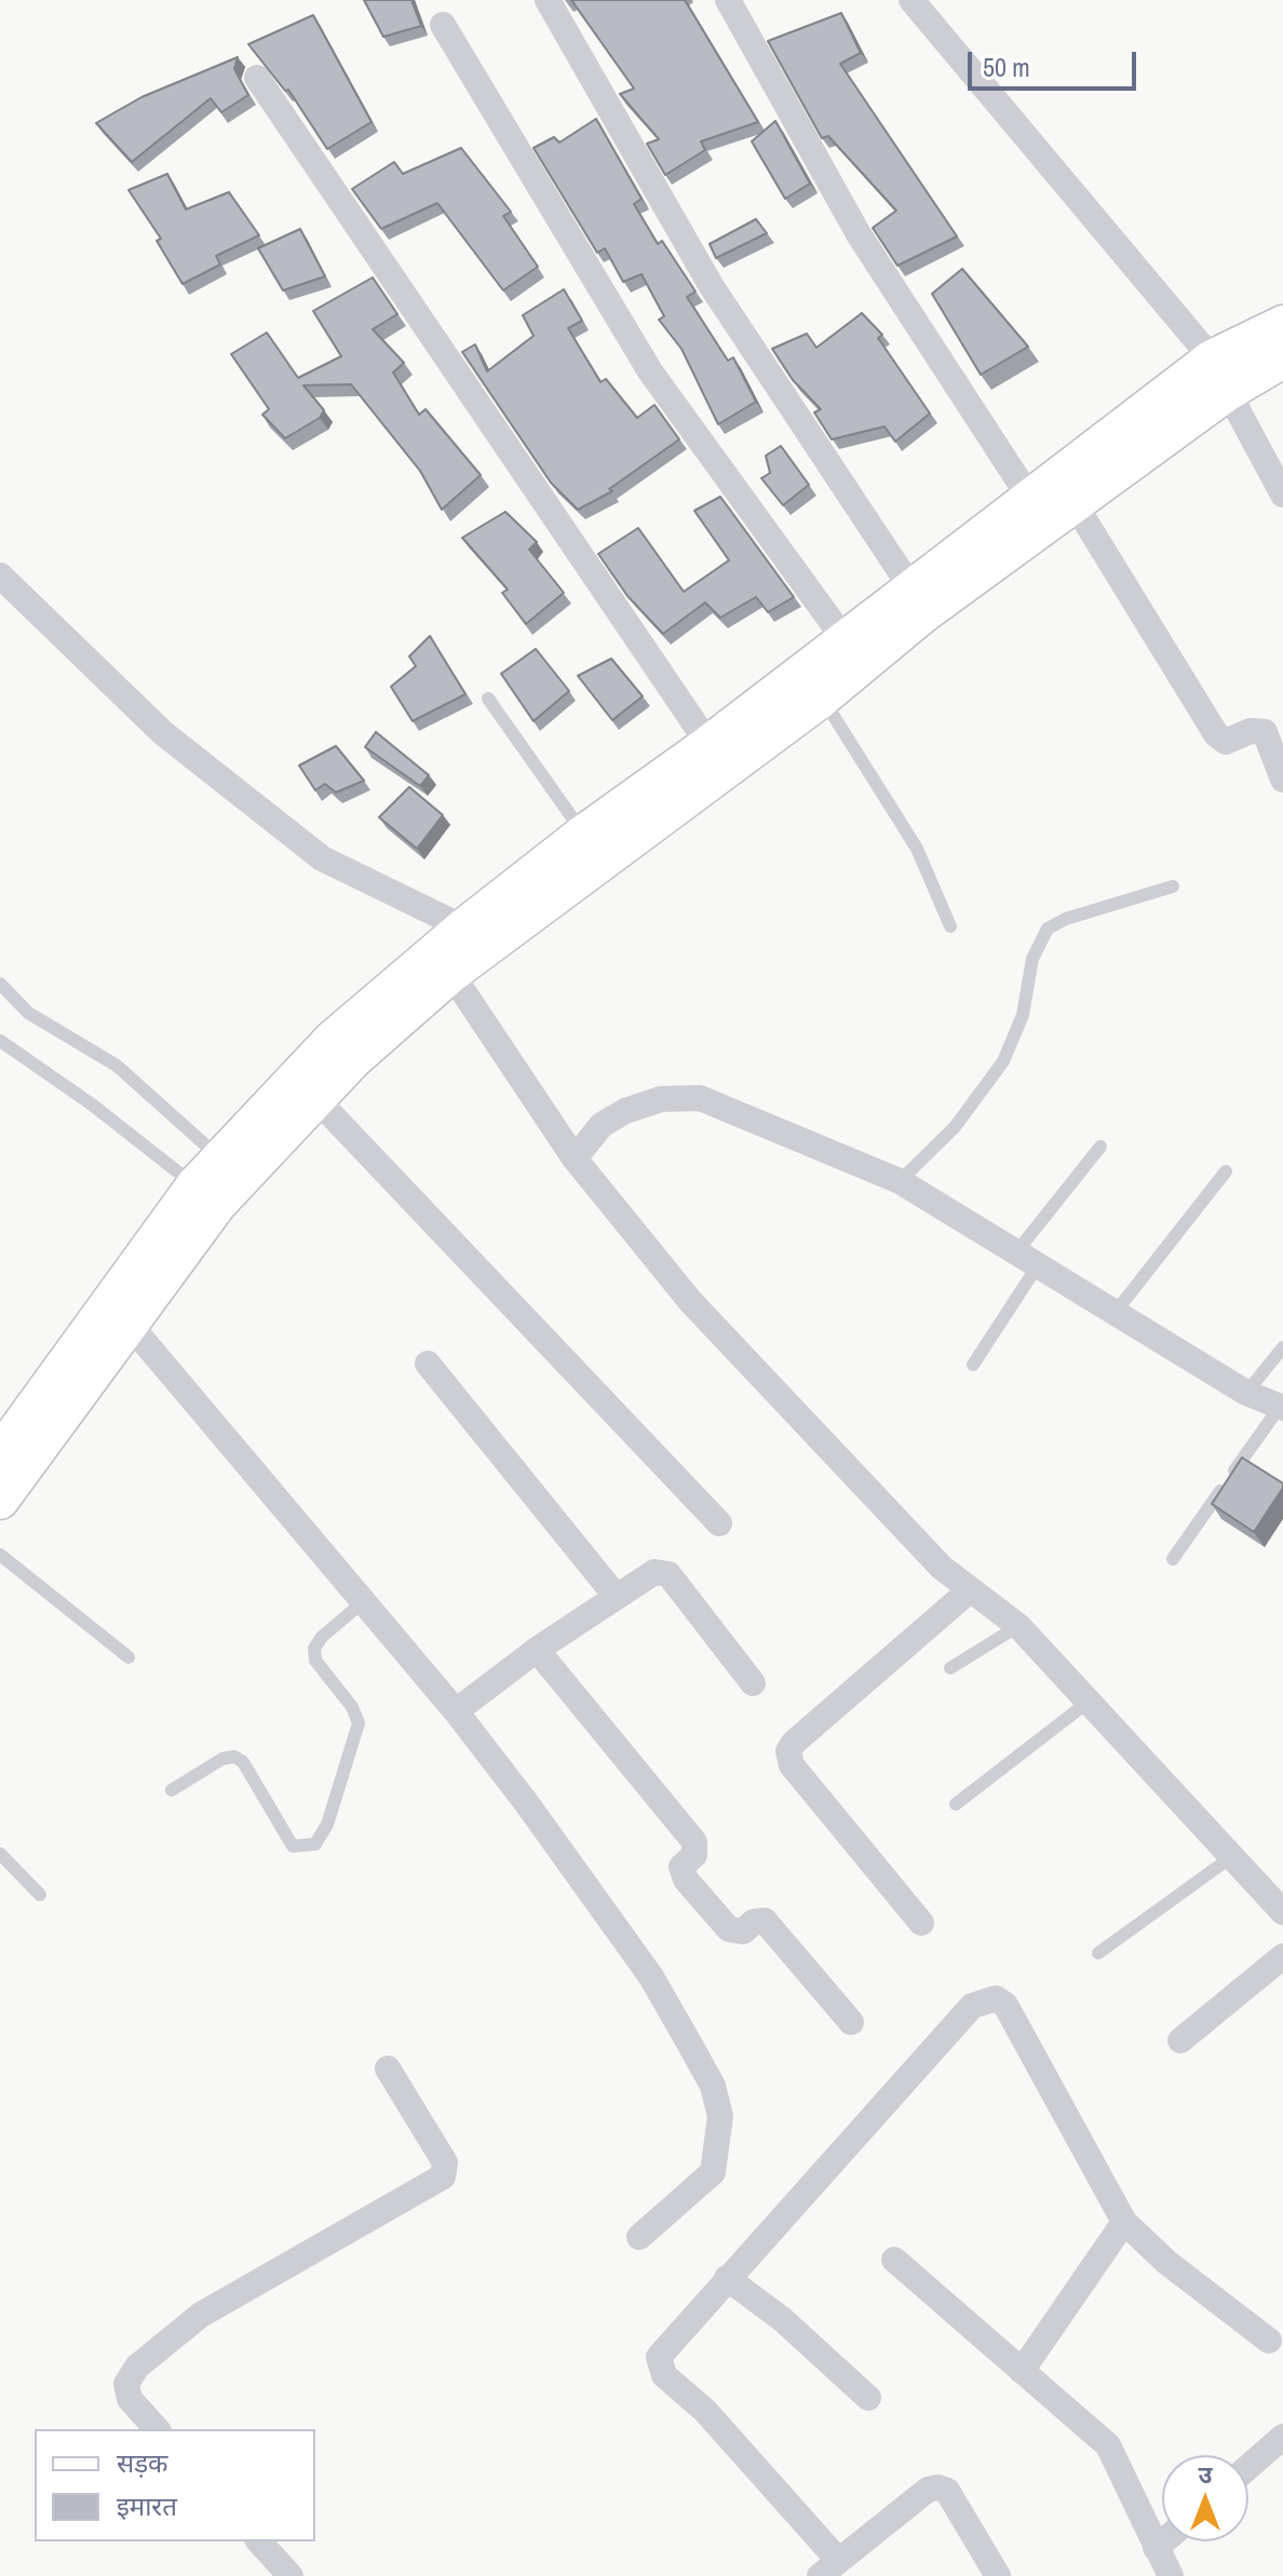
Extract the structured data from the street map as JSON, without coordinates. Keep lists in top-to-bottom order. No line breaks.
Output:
{"legend":["सड़क","इमारत"],"scale_bar":"50 m","north":"top"}
